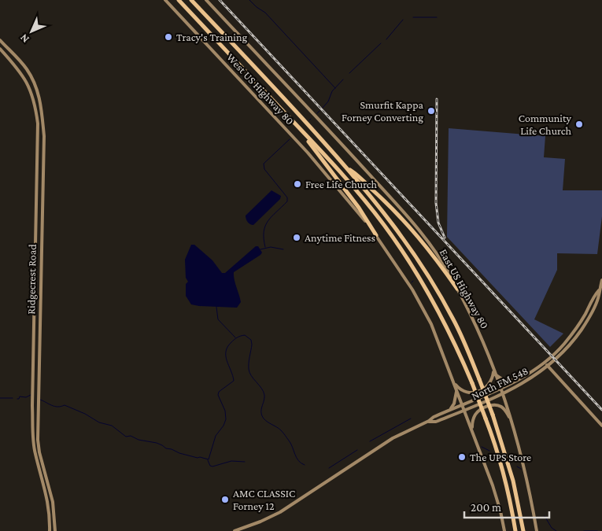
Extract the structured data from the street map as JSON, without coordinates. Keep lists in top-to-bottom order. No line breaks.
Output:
{"streets":{"main road":["West US Highway 80","Ridgecrest Road","East US Highway 80","North FM 548"]},"crossings":[["West US Highway 80","East US Highway 80"],["East US Highway 80","North FM 548"]],"places":["Tracy's Training","Smurfit Kappa Forney Converting","Community Life Church","Free Life Church","Anytime Fitness","The UPS Store","AMC CLASSIC Forney 12"],"scale_bar":"200 m","north":"bottom left"}
